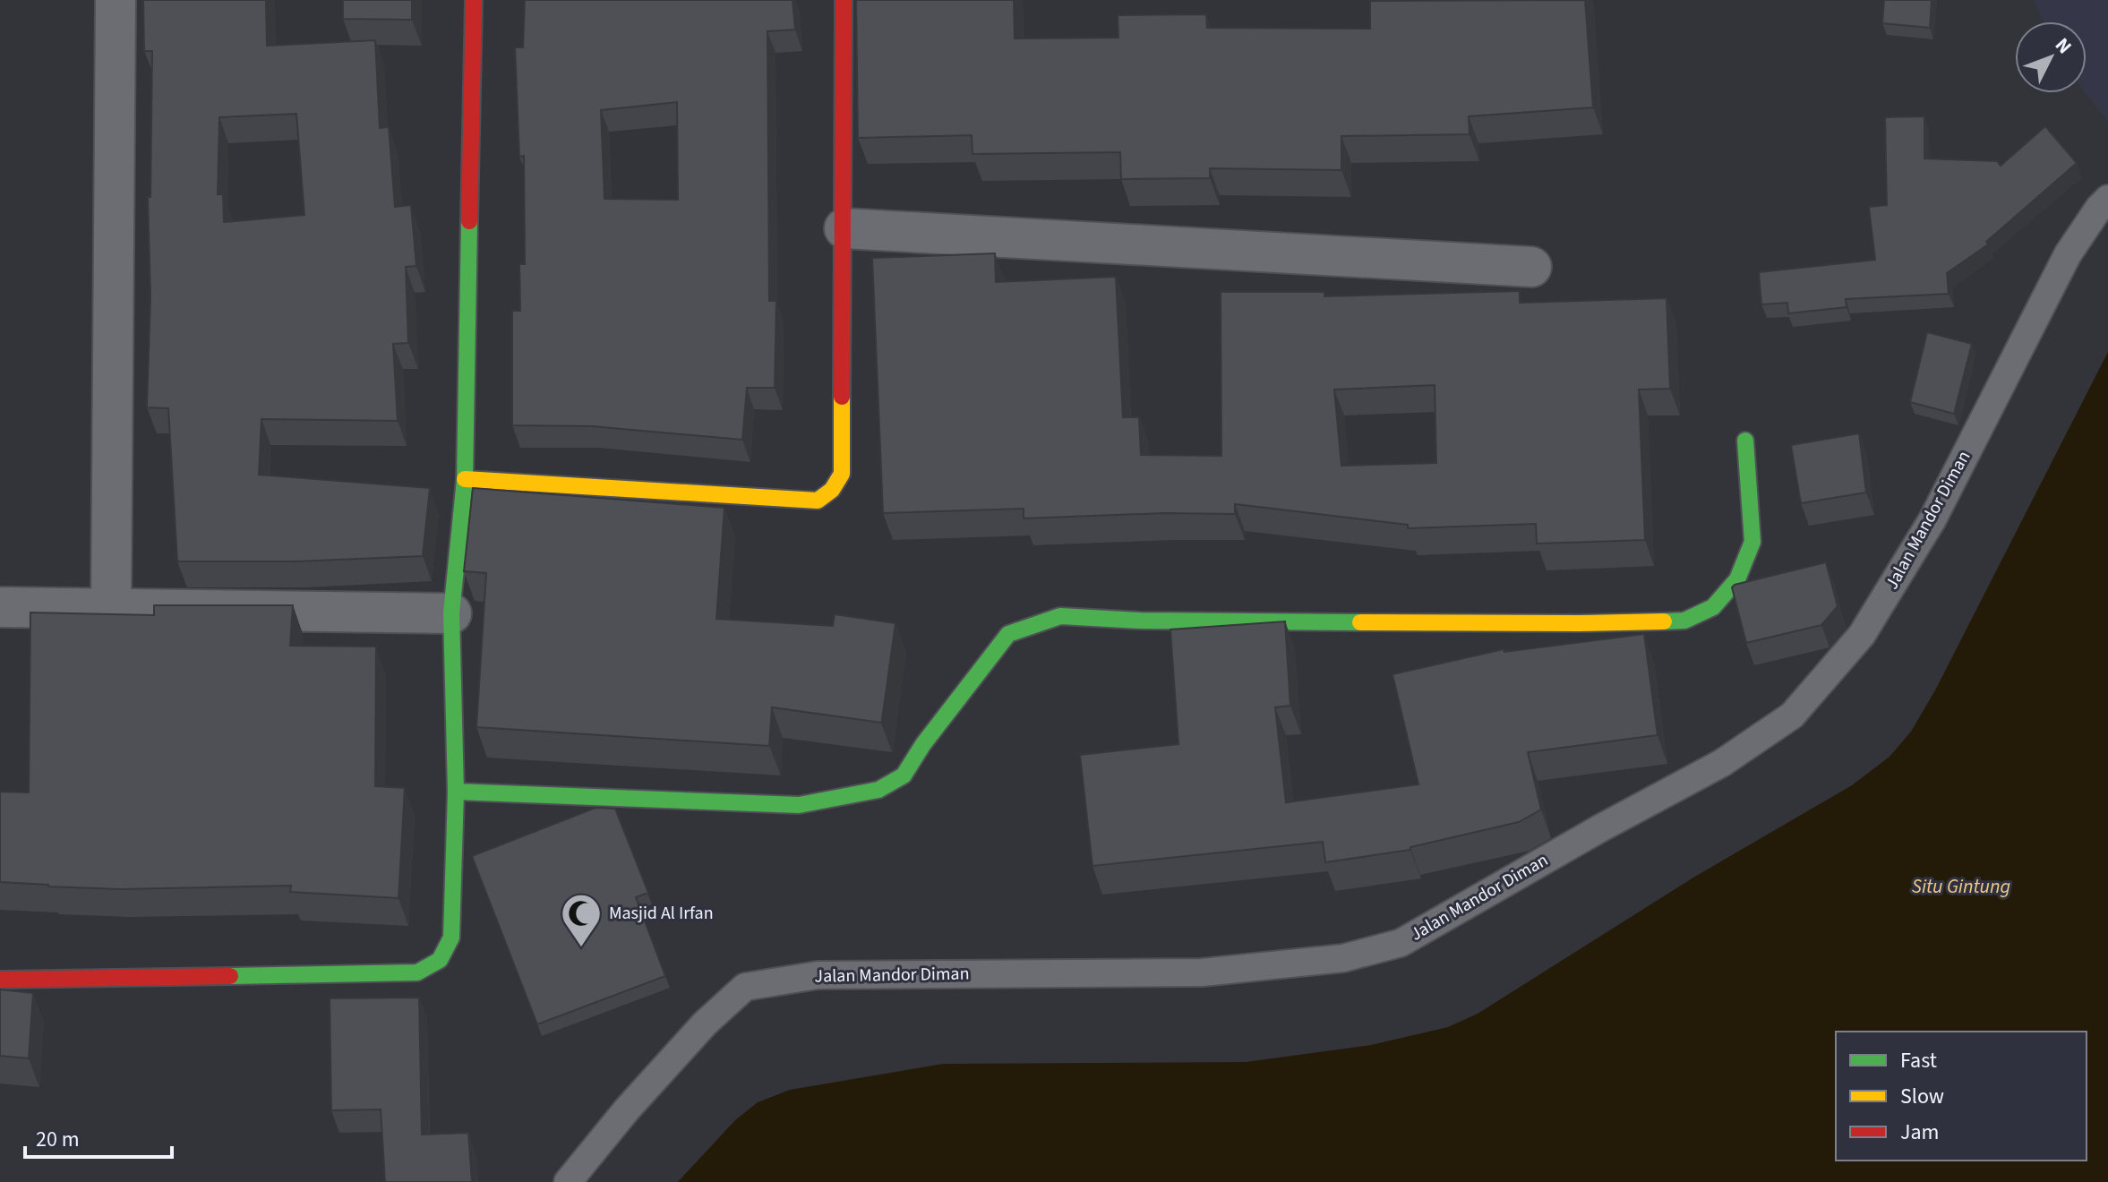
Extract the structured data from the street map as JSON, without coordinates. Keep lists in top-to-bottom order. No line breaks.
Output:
{"streets":{"lane":["Jalan Mandor Diman"]},"water":["Situ Gintung"],"places":{"mosque":["Masjid Al Irfan"]},"legend":["Fast","Slow","Jam"],"scale_bar":"20 m","north":"top right"}
